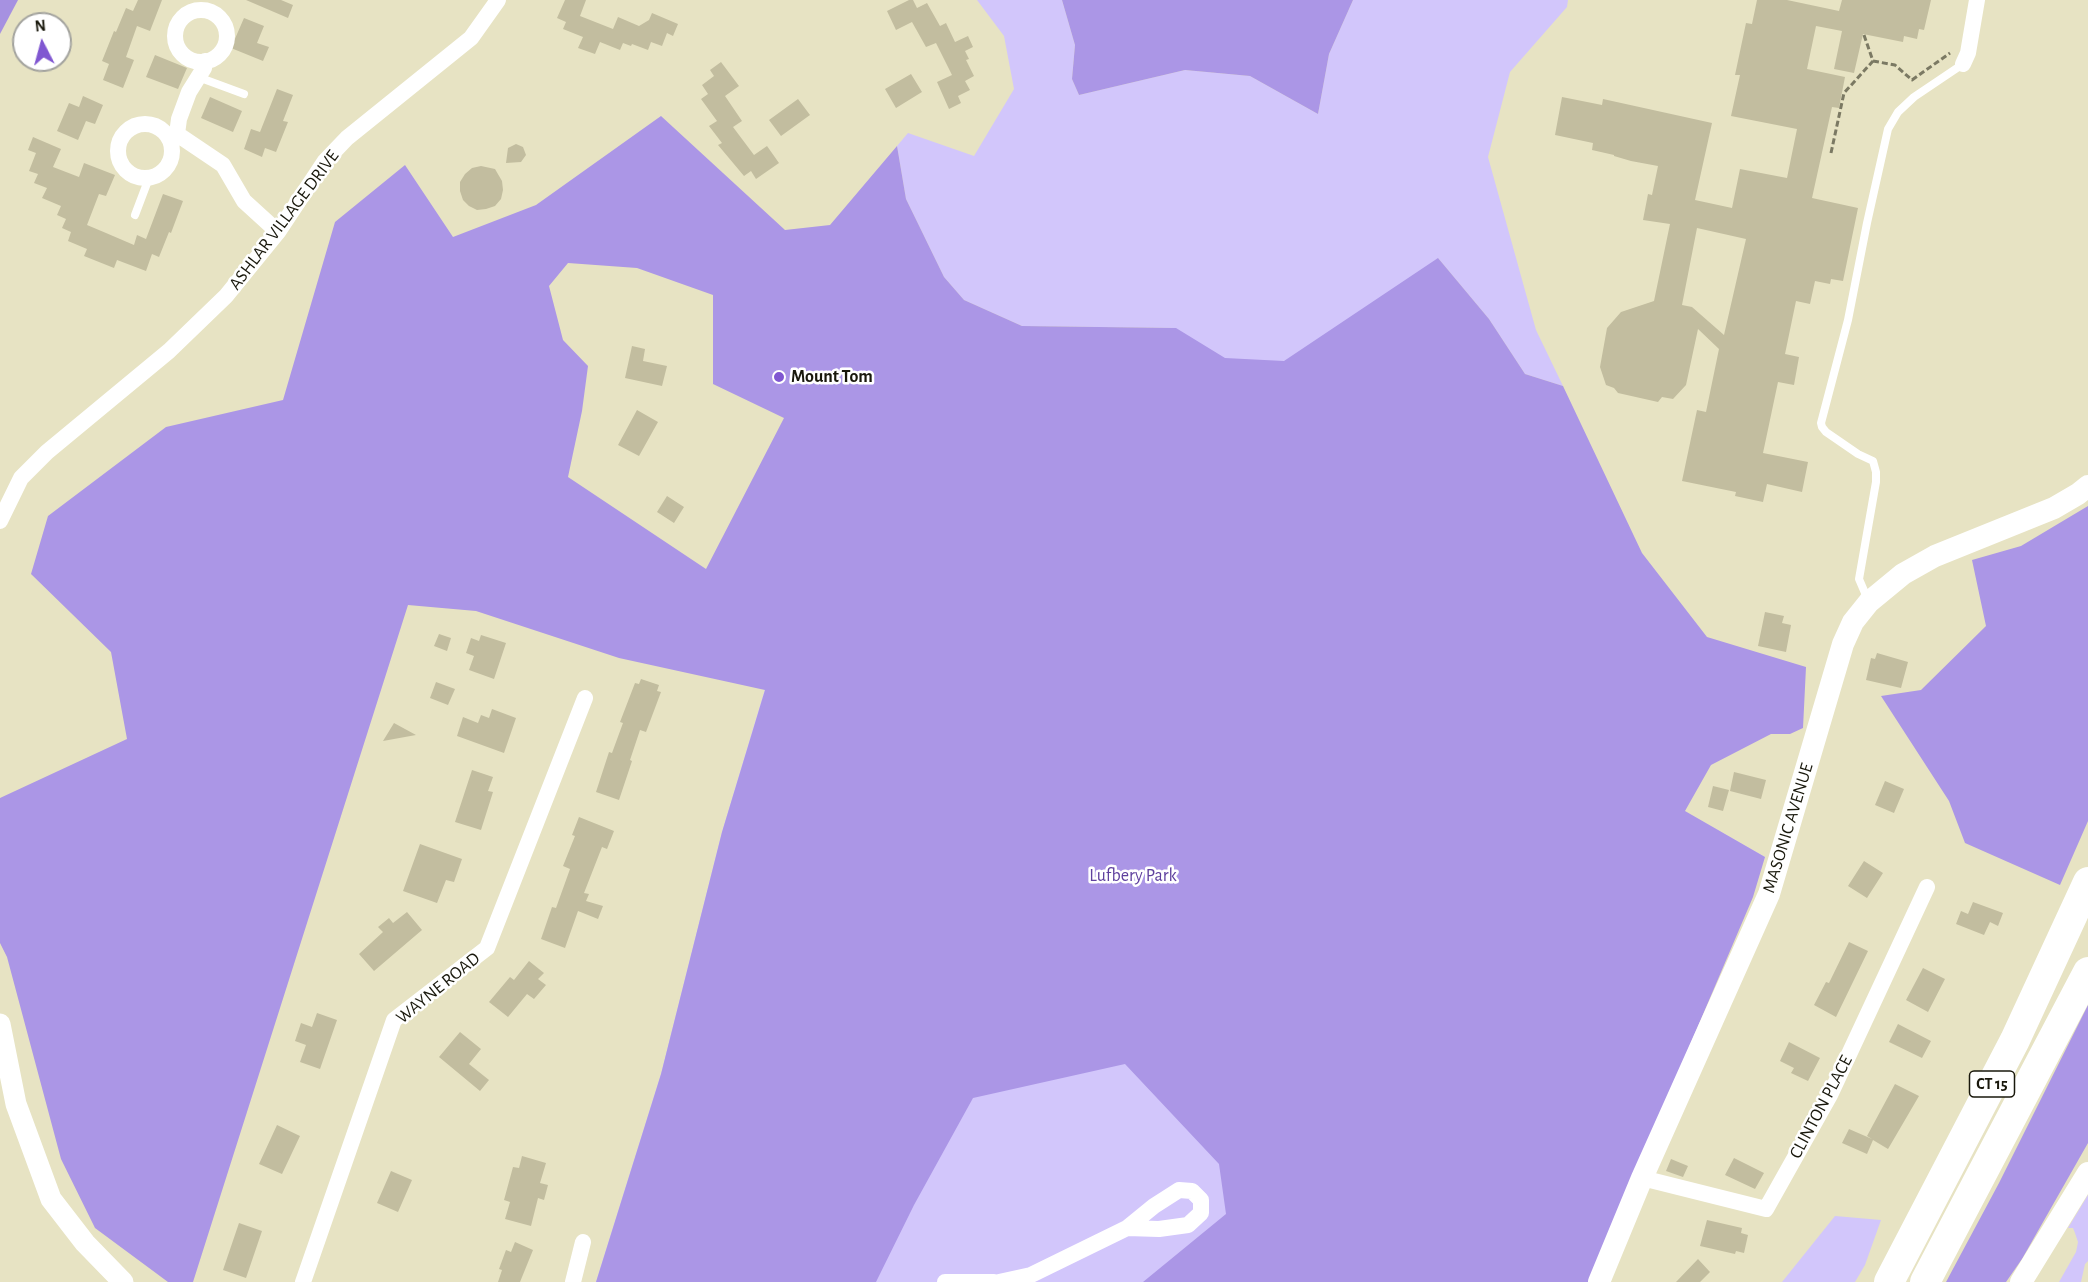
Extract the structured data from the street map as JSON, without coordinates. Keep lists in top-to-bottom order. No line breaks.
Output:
{"streets":{"highway":["CT 15"],"main road":["MASONIC AVENUE"],"street":["ASHLAR VILLAGE DRIVE","WAYNE ROAD","CLINTON PLACE"]},"crossings":[["MASONIC AVENUE","CLINTON PLACE"]],"parks":["Lufbery Park"],"places":["Mount Tom"],"north":"top"}
